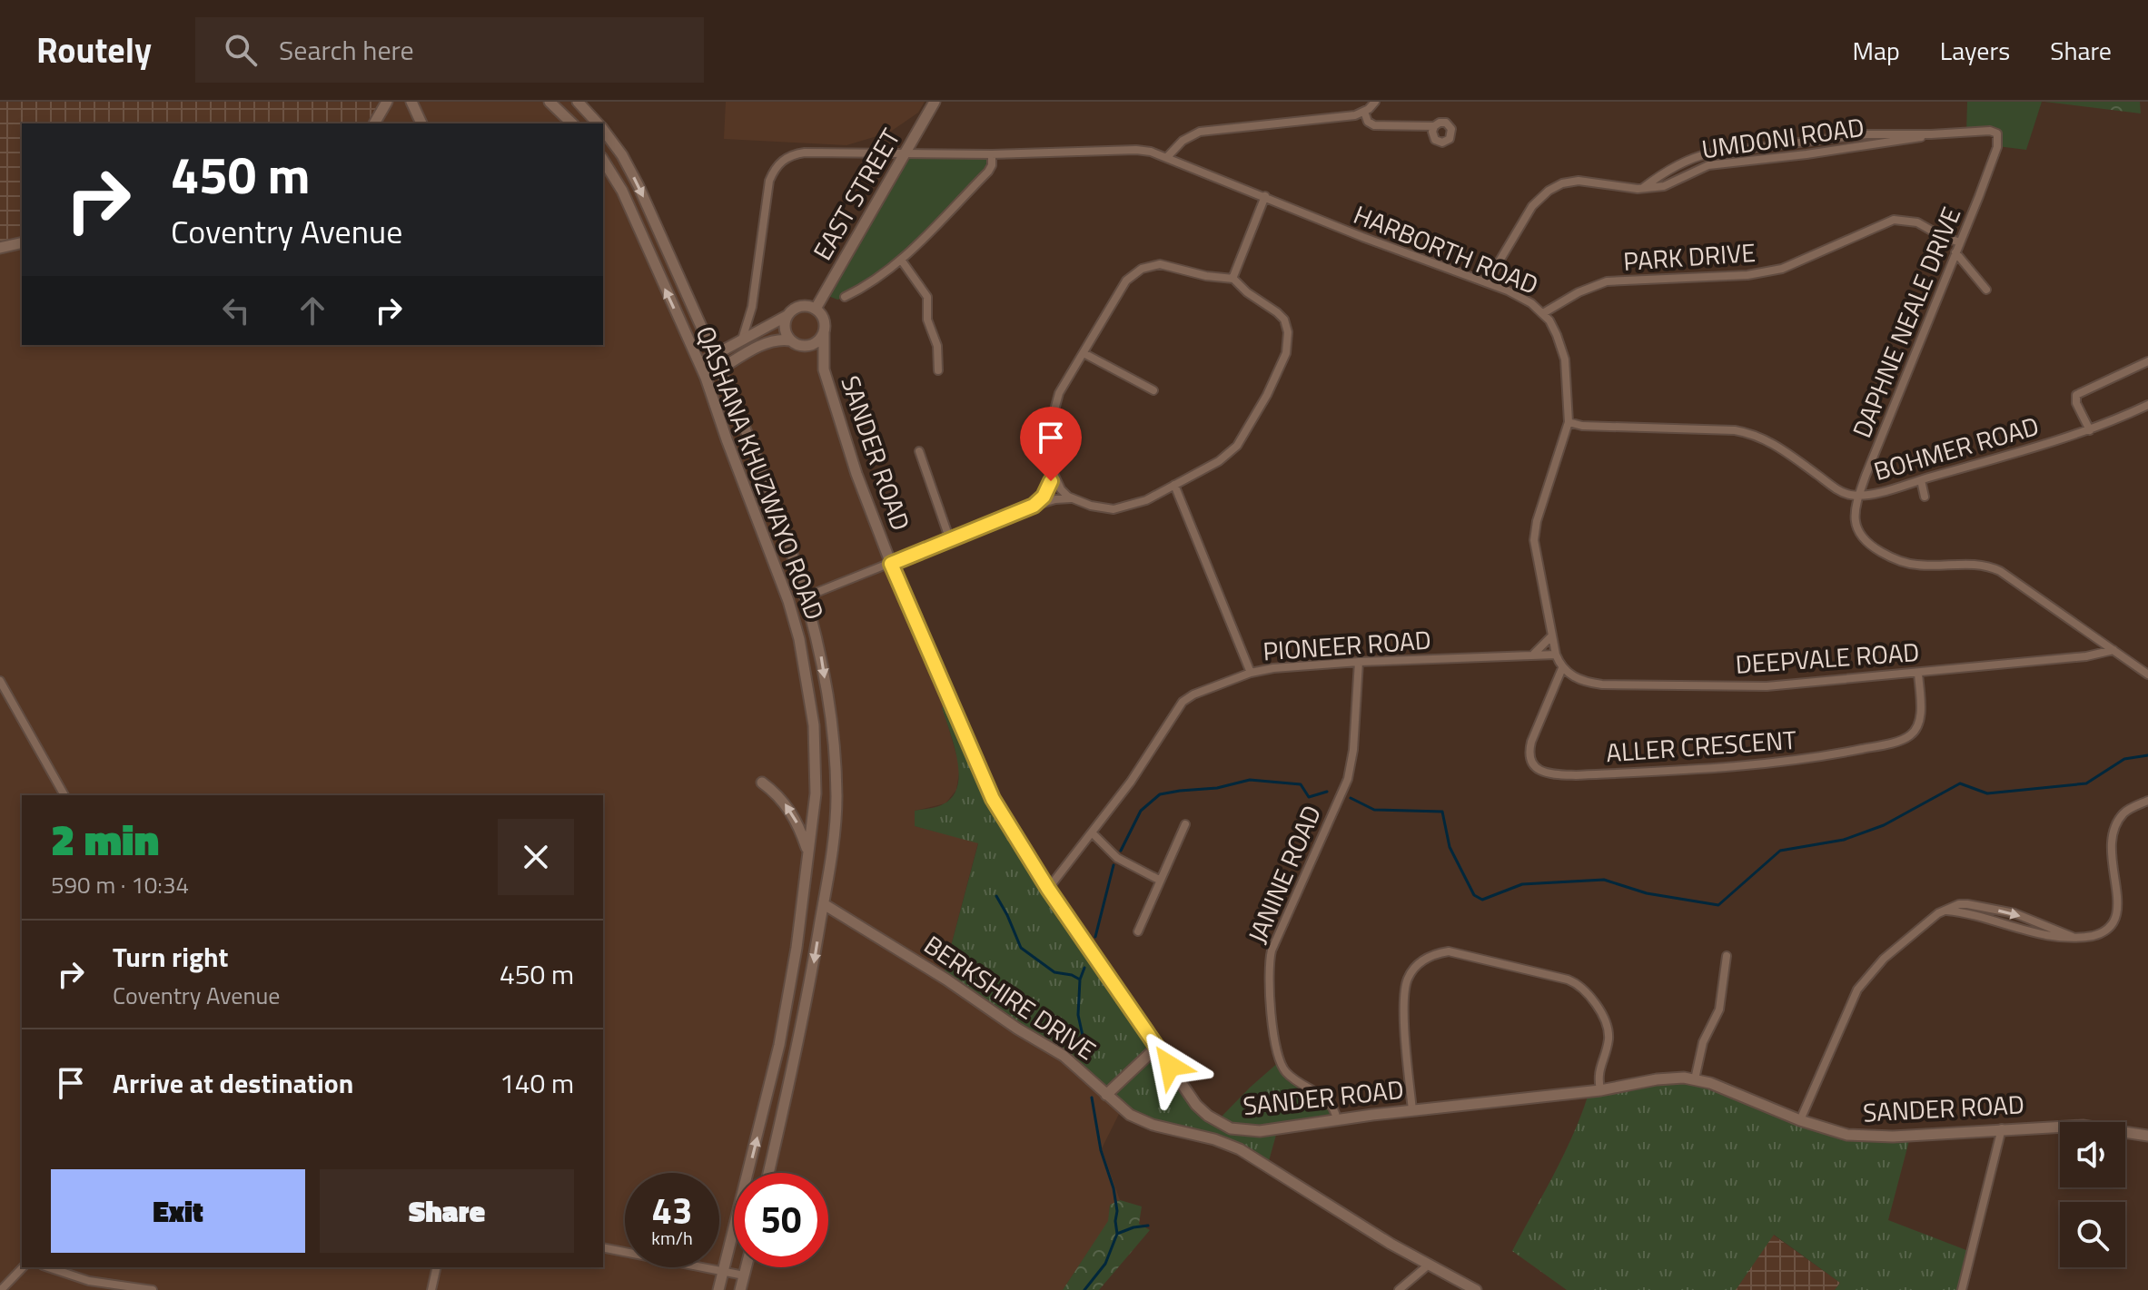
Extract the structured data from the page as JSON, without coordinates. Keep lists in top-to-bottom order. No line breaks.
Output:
{"streets":{"main road":["EAST STREET","SANDER ROAD","QASHANA KHUZWAYO ROAD","BERKSHIRE DRIVE"],"street":["UMDONI ROAD","HARBORTH ROAD","PARK DRIVE","DAPHNE NEALE DRIVE","BOHMER ROAD","PIONEER ROAD","DEEPVALE ROAD","ALLER CRESCENT","JANINE ROAD"]},"crossings":[["UMDONI ROAD","HARBORTH ROAD"],["UMDONI ROAD","DAPHNE NEALE DRIVE"],["EAST STREET","HARBORTH ROAD"],["EAST STREET","SANDER ROAD"],["HARBORTH ROAD","PARK DRIVE"],["HARBORTH ROAD","BOHMER ROAD"],["HARBORTH ROAD","PIONEER ROAD"],["PARK DRIVE","DAPHNE NEALE DRIVE"],["DAPHNE NEALE DRIVE","BOHMER ROAD"],["DAPHNE NEALE DRIVE","DEEPVALE ROAD"],["SANDER ROAD","PIONEER ROAD"],["SANDER ROAD","JANINE ROAD"],["QASHANA KHUZWAYO ROAD","BERKSHIRE DRIVE"],["PIONEER ROAD","JANINE ROAD"],["DEEPVALE ROAD","ALLER CRESCENT"]],"page":{"header":"Routely","search":"Search here","nav":["Map","Layers","Share"],"turn":["450 m","Coventry Avenue"],"heading":["2 min","590 m · 10:34"],"list":[{"name":"Turn right","note":"Coventry Avenue","value":"450 m"},{"name":"Arrive at destination","value":"140 m"}],"buttons":["Exit","Share"],"speed":"43 km/h","limit":"50"}}
